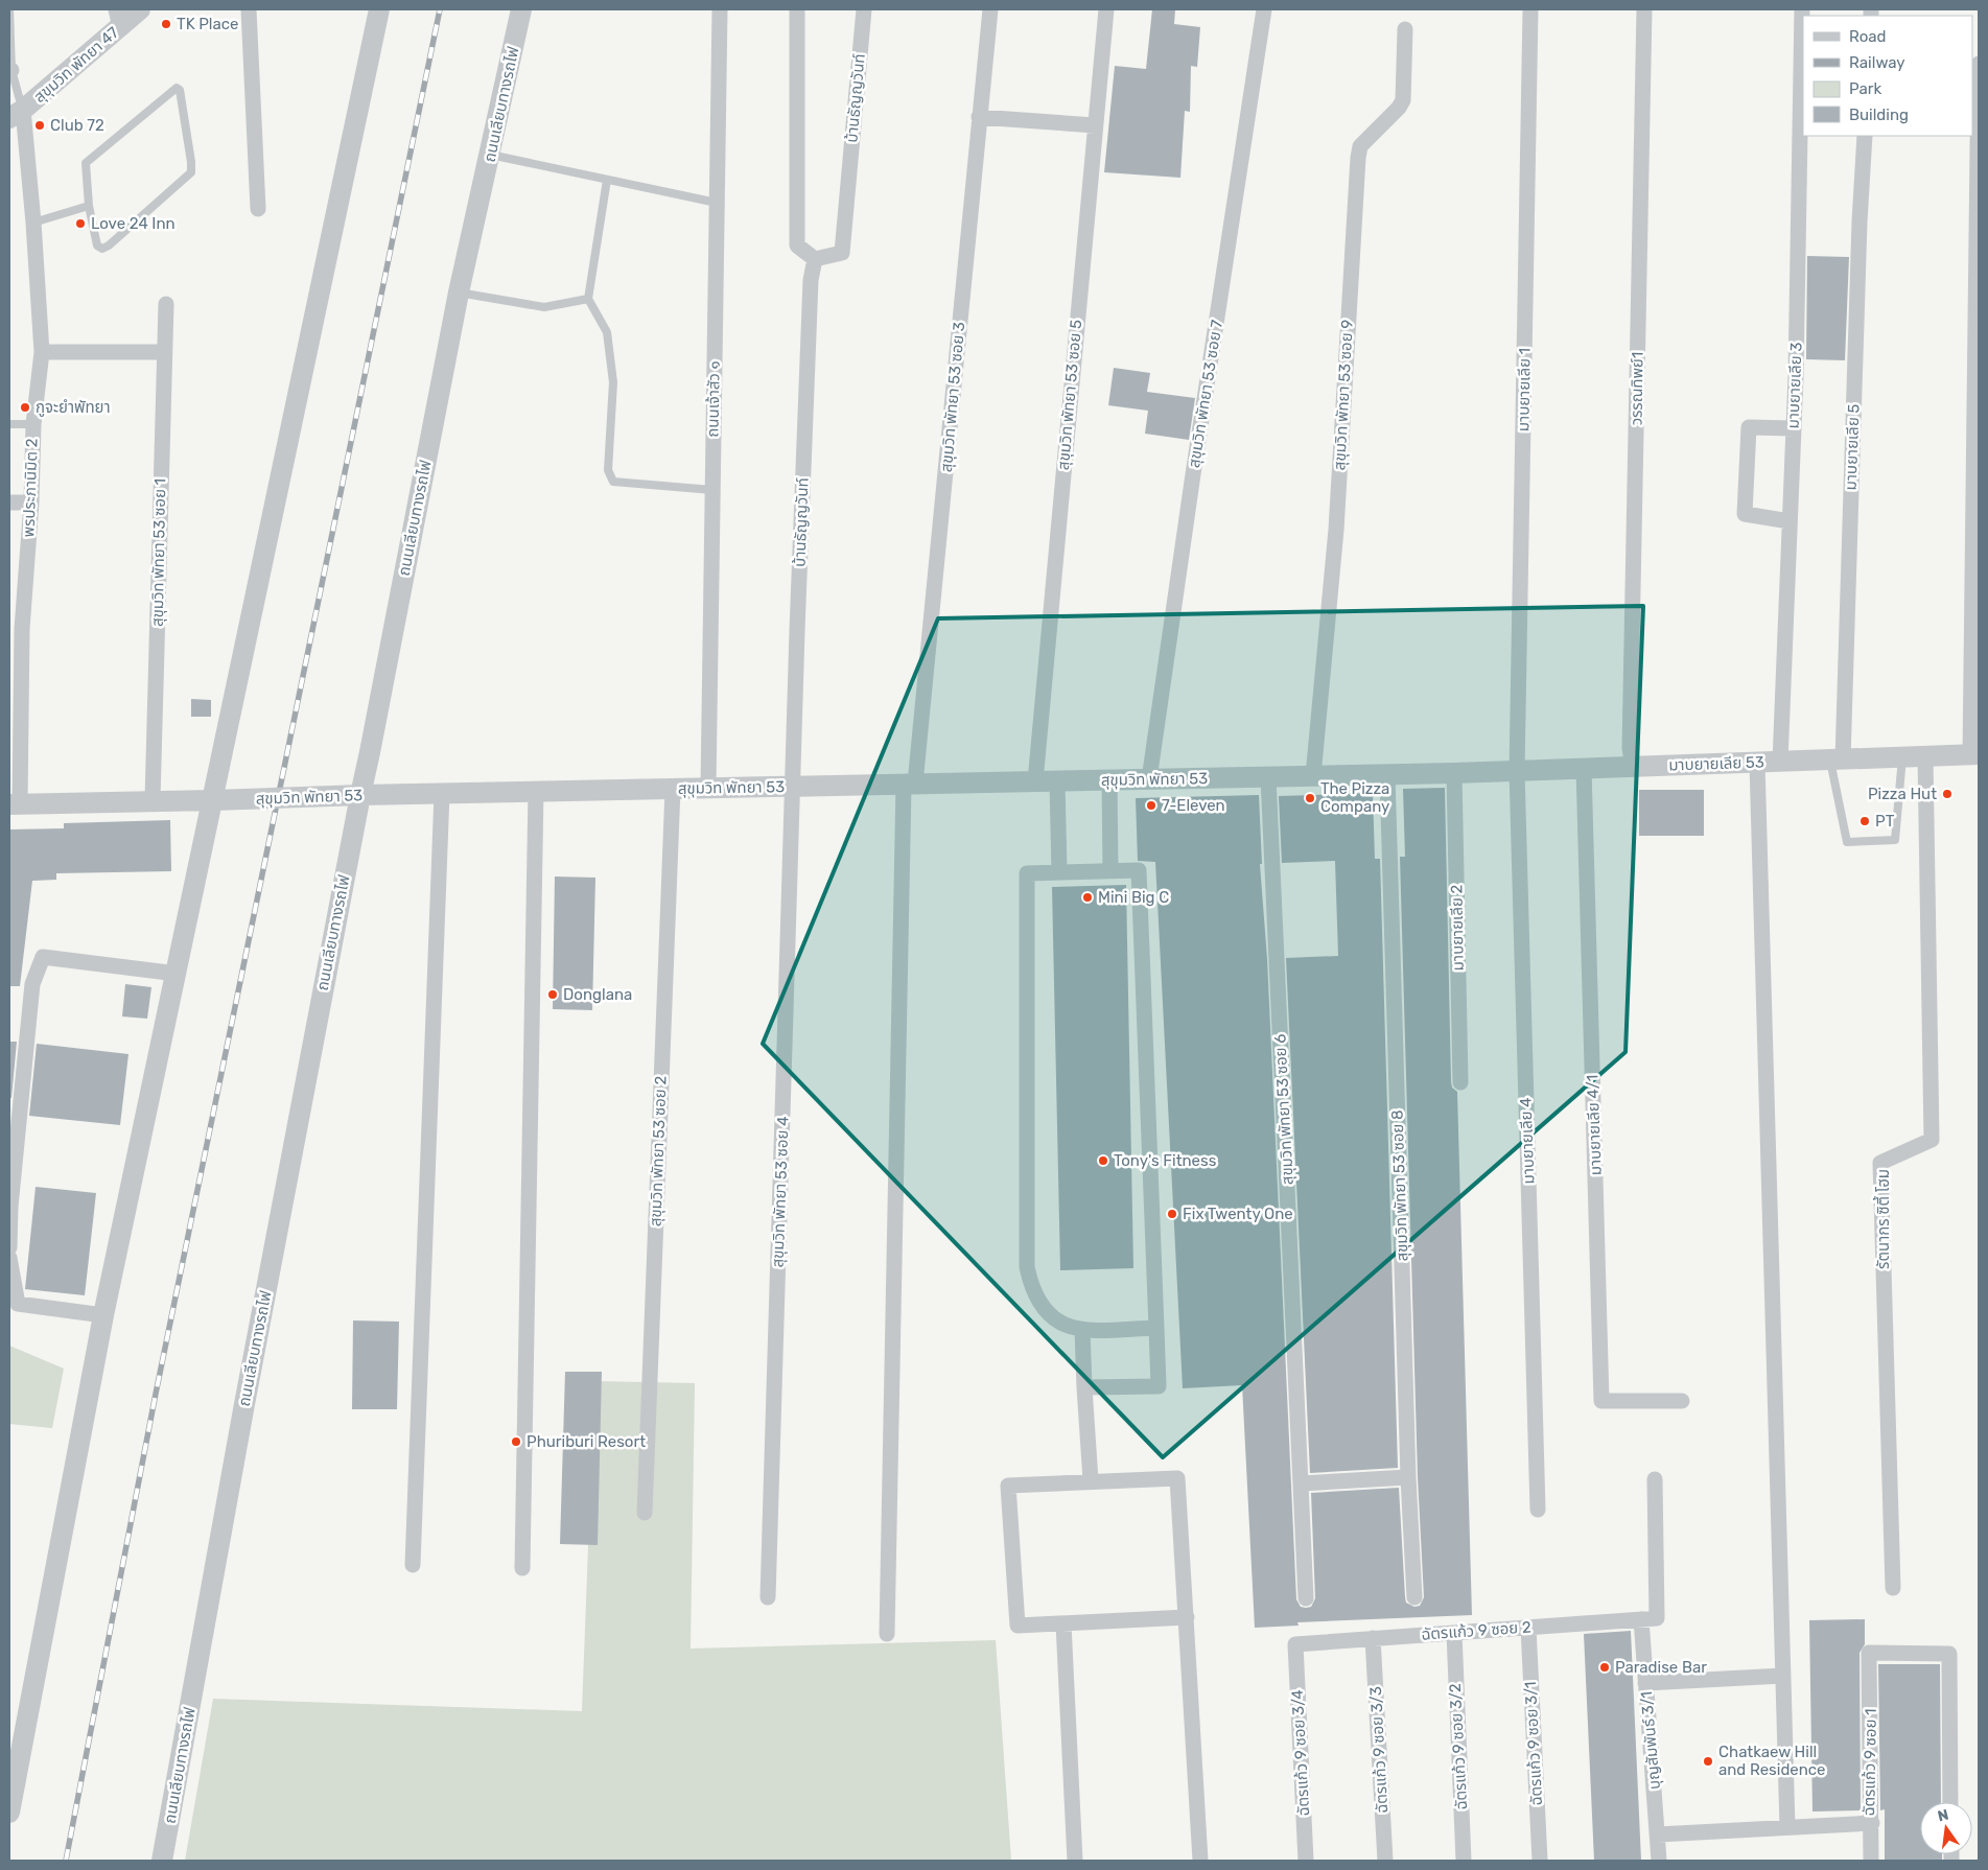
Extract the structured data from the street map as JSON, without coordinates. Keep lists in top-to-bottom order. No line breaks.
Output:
{"streets":{"street":["สุขุมวิท พัทยา 47","บ้านธัญญวันท์","ถนนเลียบทางรถไฟ","มาบยายเลีย 3","วรรณทิพย์1","มาบยายเลีย 1","สุขุมวิท พัทยา 53 ซอย 7","สุขุมวิท พัทยา 53 ซอย 5","สุขุมวิท พัทยา 53 ซอย 9","สุขุมวิท พัทยา 53 ซอย 3","ถนนเจ้าสัว ๑","มาบยายเลีย 5","พรประภานิมิต 2","สุขุมวิท พัทยา 53 ซอย 1","มาบยายเลีย 53","สุขุมวิท พัทยา 53","มาบยายเลีย 2","สุขุมวิท พัทยา 53 ซอย 6","มาบยายเลีย 4/1","มาบยายเลีย 4","สุขุมวิท พัทยา 53 ซอย 2","สุขุมวิท พัทยา 53 ซอย 8","สุขุมวิท พัทยา 53 ซอย 4","รัตนากร ซิตี้ โฮม","ฉัตรแก้ว 9 ซอย 2","บุญสัมพันธ์ 3/1","ฉัตรแก้ว 9 ซอย 3/1","ฉัตรแก้ว 9 ซอย 3/2","ฉัตรแก้ว 9 ซอย 3/3","ฉัตรแก้ว 9 ซอย 3/4","ฉัตรแก้ว 9 ซอย 1"]},"crossings":[["สุขุมวิท พัทยา 47","พรประภานิมิต 2"],["บ้านธัญญวันท์","สุขุมวิท พัทยา 53"],["บ้านธัญญวันท์","สุขุมวิท พัทยา 53 ซอย 4"],["ถนนเลียบทางรถไฟ","สุขุมวิท พัทยา 53"],["มาบยายเลีย 3","มาบยายเลีย 53"],["วรรณทิพย์1","มาบยายเลีย 53"],["มาบยายเลีย 1","มาบยายเลีย 53"],["มาบยายเลีย 1","มาบยายเลีย 4"],["สุขุมวิท พัทยา 53 ซอย 7","สุขุมวิท พัทยา 53"],["สุขุมวิท พัทยา 53 ซอย 5","สุขุมวิท พัทยา 53"],["สุขุมวิท พัทยา 53 ซอย 9","สุขุมวิท พัทยา 53"],["สุขุมวิท พัทยา 53 ซอย 3","สุขุมวิท พัทยา 53"],["ถนนเจ้าสัว ๑","สุขุมวิท พัทยา 53"],["มาบยายเลีย 5","มาบยายเลีย 53"],["พรประภานิมิต 2","สุขุมวิท พัทยา 53"],["สุขุมวิท พัทยา 53 ซอย 1","สุขุมวิท พัทยา 53"],["มาบยายเลีย 53","สุขุมวิท พัทยา 53"],["มาบยายเลีย 53","มาบยายเลีย 2"],["มาบยายเลีย 53","มาบยายเลีย 4/1"],["มาบยายเลีย 53","มาบยายเลีย 4"],["มาบยายเลีย 53","รัตนากร ซิตี้ โฮม"],["สุขุมวิท พัทยา 53","มาบยายเลีย 2"],["สุขุมวิท พัทยา 53","สุขุมวิท พัทยา 53 ซอย 6"],["สุขุมวิท พัทยา 53","สุขุมวิท พัทยา 53 ซอย 2"],["สุขุมวิท พัทยา 53","สุขุมวิท พัทยา 53 ซอย 8"],["สุขุมวิท พัทยา 53","สุขุมวิท พัทยา 53 ซอย 4"],["ฉัตรแก้ว 9 ซอย 2","บุญสัมพันธ์ 3/1"],["ฉัตรแก้ว 9 ซอย 2","ฉัตรแก้ว 9 ซอย 3/1"],["ฉัตรแก้ว 9 ซอย 2","ฉัตรแก้ว 9 ซอย 3/2"],["ฉัตรแก้ว 9 ซอย 2","ฉัตรแก้ว 9 ซอย 3/3"],["ฉัตรแก้ว 9 ซอย 2","ฉัตรแก้ว 9 ซอย 3/4"],["บุญสัมพันธ์ 3/1","ฉัตรแก้ว 9 ซอย 1"]],"places":["TK Place","Club 72","Love 24 Inn","กูจะยำพัทยา","Pizza Hut","The Pizza Company","7-Eleven","PT","Mini Big C","Donglana","Tony's Fitness","Fix Twenty One","Phuriburi Resort","Paradise Bar","Chatkaew Hill and Residence"],"legend":["Road","Railway","Park","Building"],"north":"top"}
